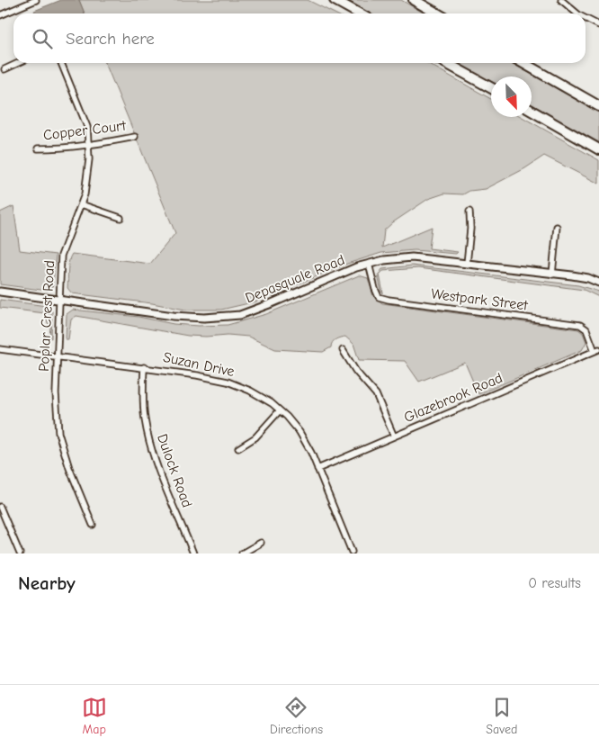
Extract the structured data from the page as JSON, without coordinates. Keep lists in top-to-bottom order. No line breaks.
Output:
{"streets":{"street":["Copper Court","Depasquale Road","Westpark Street","Poplar Crest Road","Suzan Drive","Glazebrook Road","Dulock Road"]},"crossings":[["Copper Court","Poplar Crest Road"],["Depasquale Road","Westpark Street"],["Depasquale Road","Poplar Crest Road"],["Westpark Street","Glazebrook Road"],["Poplar Crest Road","Suzan Drive"],["Suzan Drive","Glazebrook Road"],["Suzan Drive","Dulock Road"]],"north":"bottom right","page":{"search":"Search here","heading":["Nearby","0 results"],"nav":["Map","Directions","Saved"]}}
